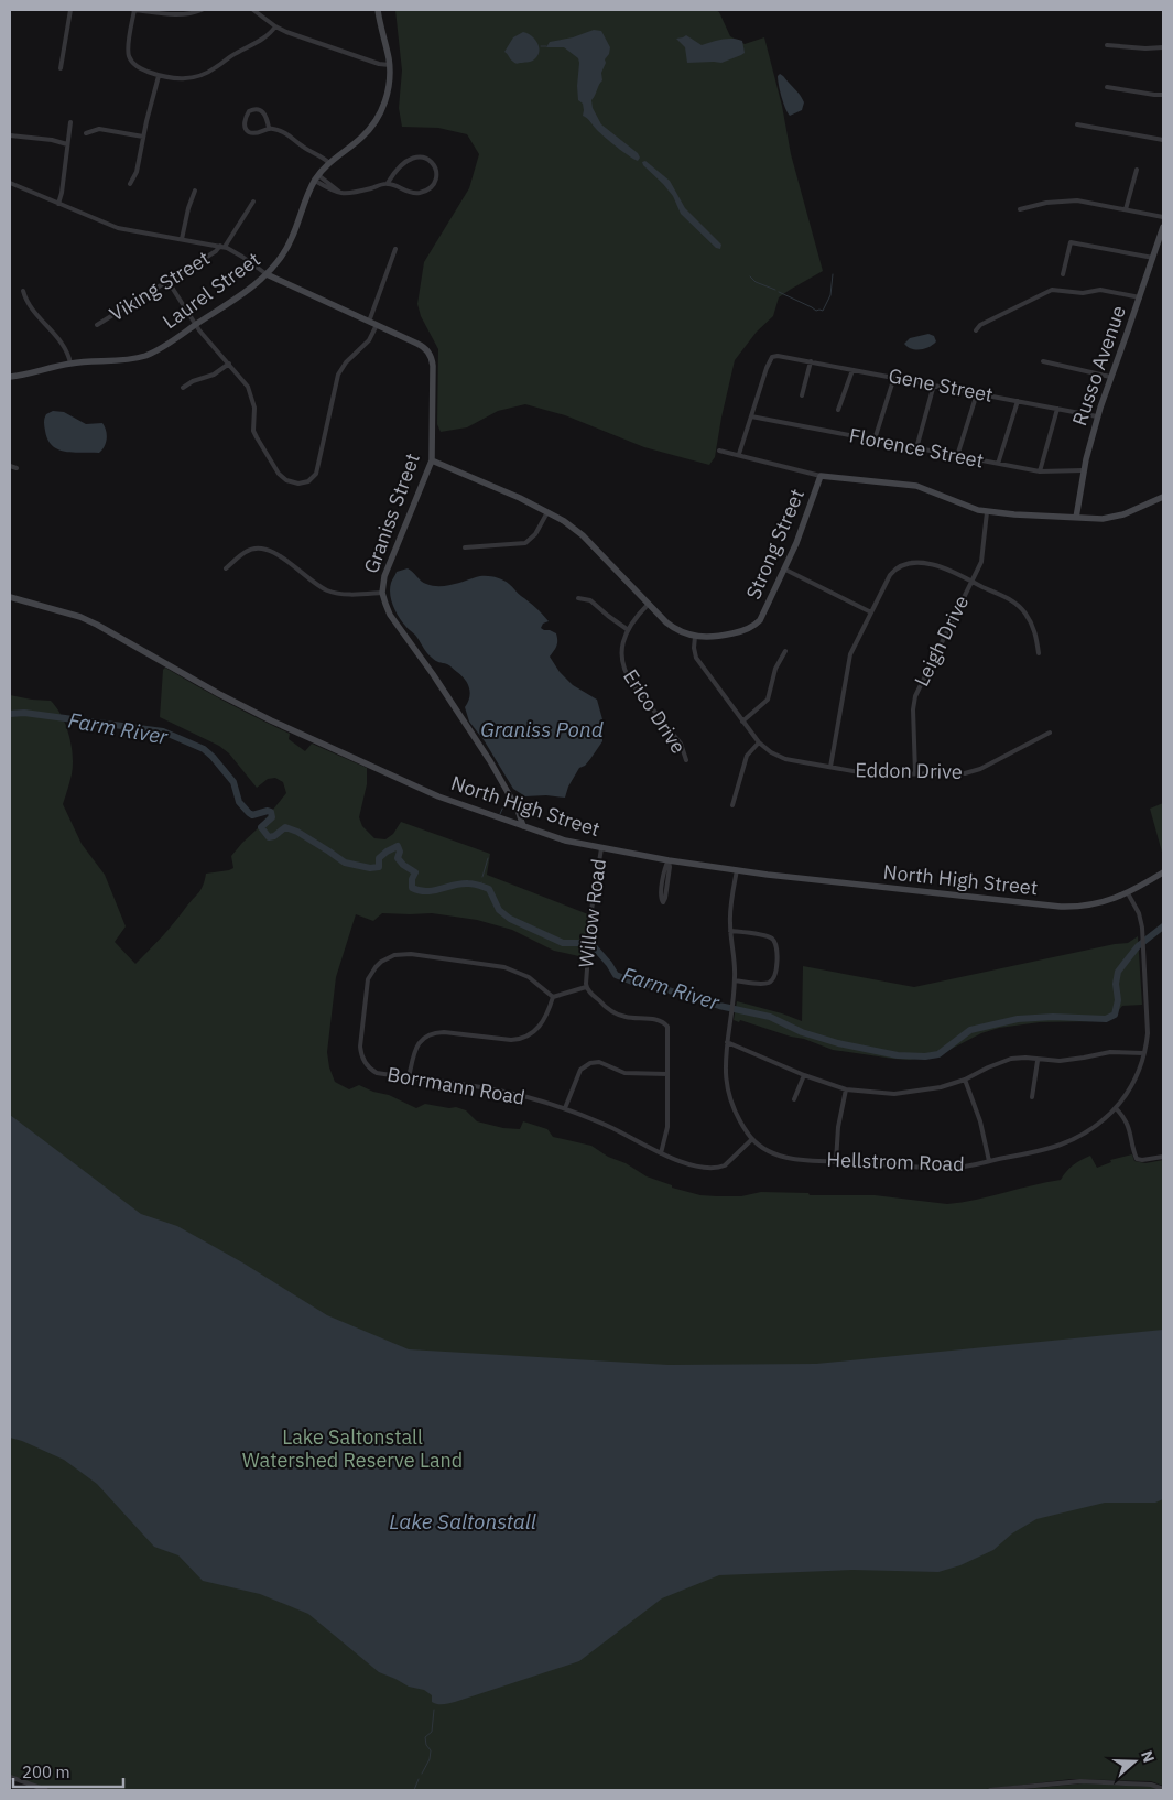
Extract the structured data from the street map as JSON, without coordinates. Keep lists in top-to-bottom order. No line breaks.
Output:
{"streets":{"street":["Viking Street","Laurel Street","Russo Avenue","Gene Street","Florence Street","Graniss Street","Strong Street","Leigh Drive","Erico Drive","Eddon Drive","North High Street","Willow Road","Borrmann Road","Hellstrom Road"]},"crossings":[["Laurel Street","Graniss Street"],["Russo Avenue","Gene Street"],["Russo Avenue","Florence Street"],["Russo Avenue","Strong Street"],["Gene Street","Florence Street"],["Graniss Street","Strong Street"],["Graniss Street","North High Street"],["Strong Street","Leigh Drive"],["Strong Street","Eddon Drive"],["Leigh Drive","Eddon Drive"],["North High Street","Willow Road"],["North High Street","Hellstrom Road"],["Willow Road","Borrmann Road"],["Borrmann Road","Hellstrom Road"]],"water":["Farm River","Graniss Pond","Lake Saltonstall"],"parks":["Lake Saltonstall Watershed Reserve Land"],"scale_bar":"200 m","north":"right"}
